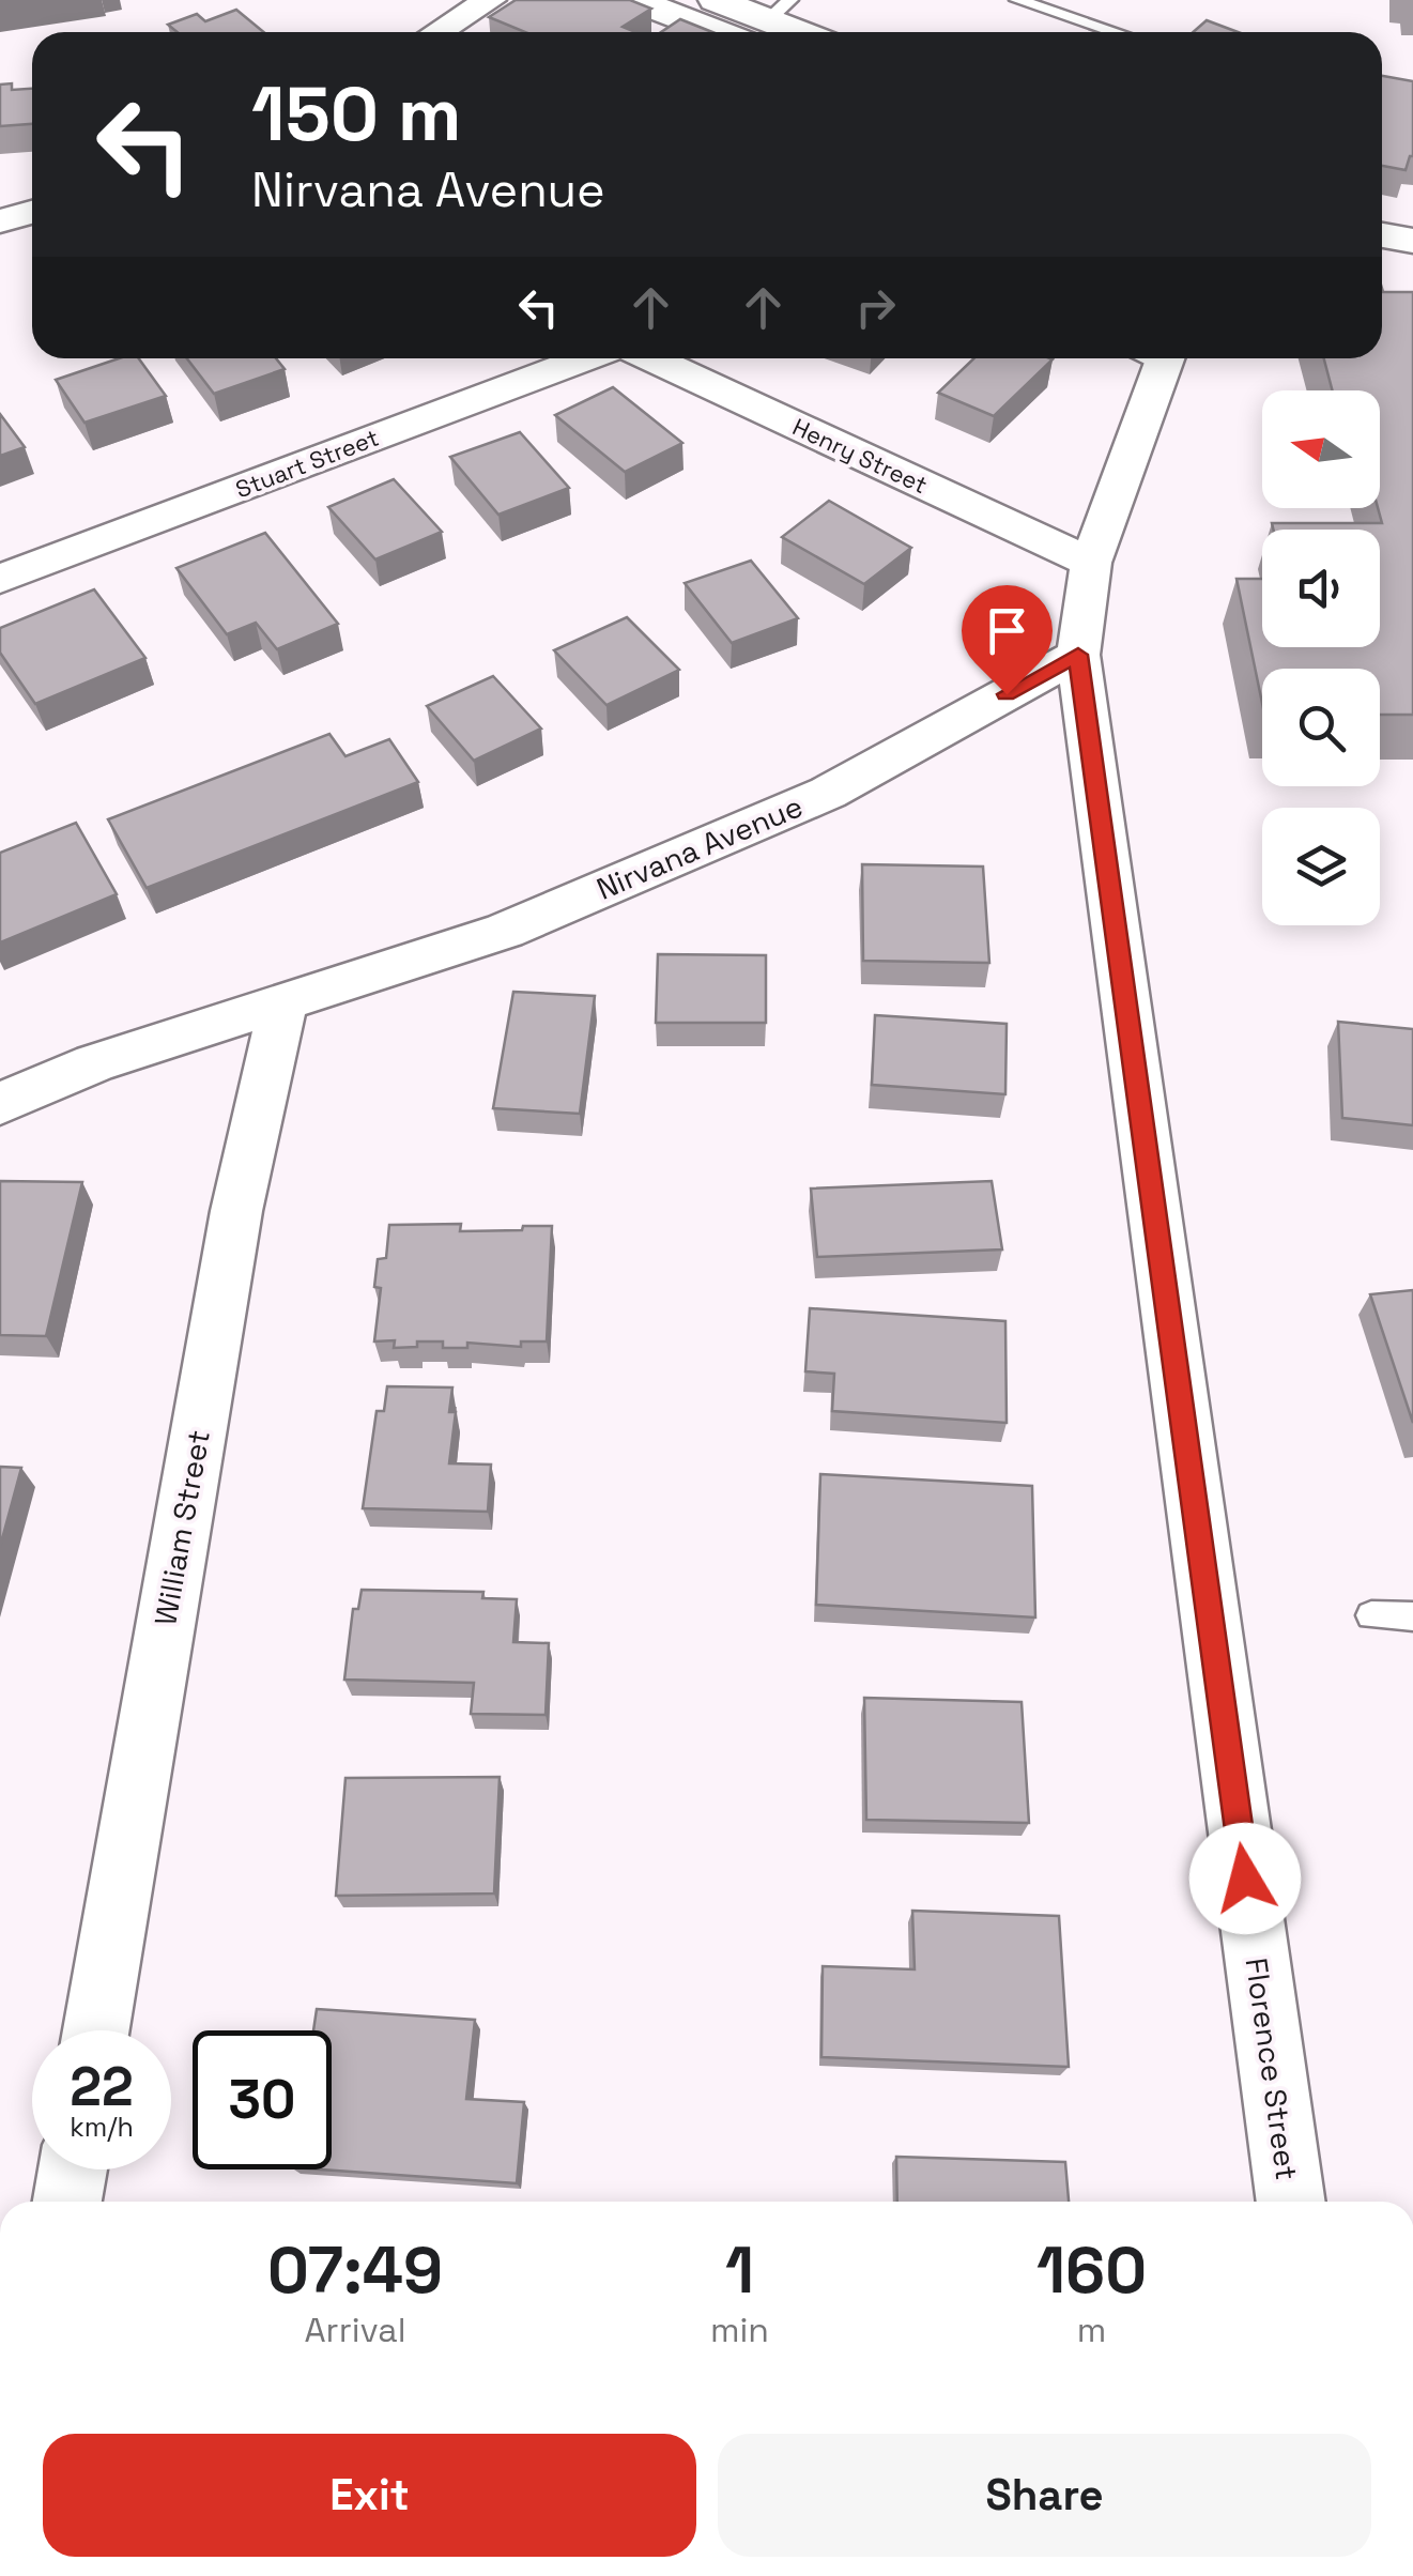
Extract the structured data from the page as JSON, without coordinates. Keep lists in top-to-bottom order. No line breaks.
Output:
{"streets":{"street":["Henry Street","Stuart Street","Nirvana Avenue","William Street","Florence Street"]},"crossings":[["Nirvana Avenue","William Street"],["Nirvana Avenue","Florence Street"]],"north":"left","page":{"turn":["150 m","Nirvana Avenue"],"speed":"22 km/h","limit":"30","eta":["07:49","Arrival","1","min","160","m"],"buttons":["Exit","Share"]}}
